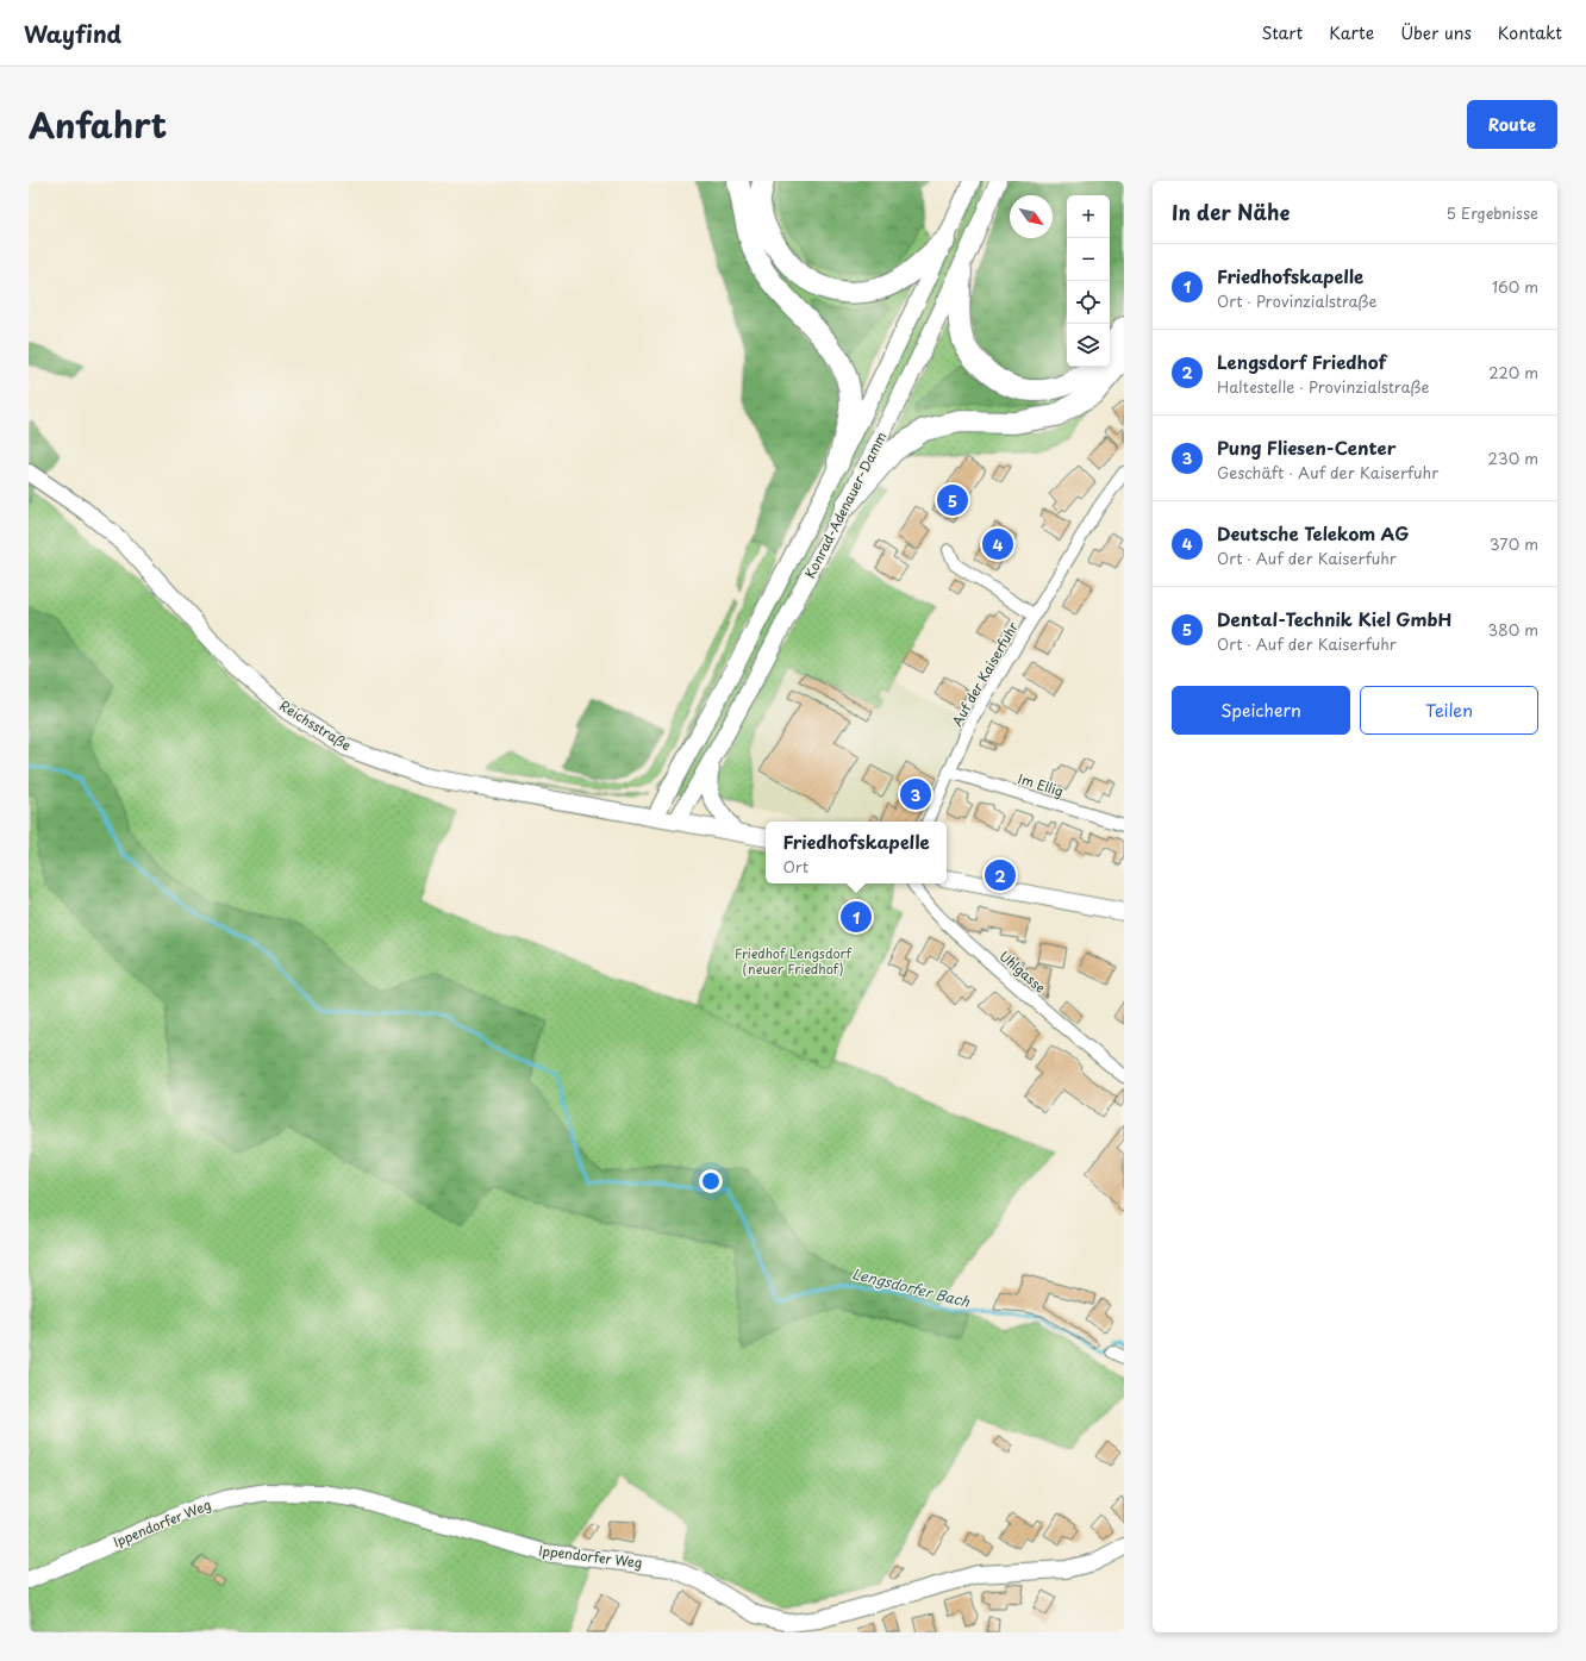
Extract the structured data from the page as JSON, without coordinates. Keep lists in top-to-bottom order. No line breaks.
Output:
{"streets":{"main road":["Konrad-Adenauer-Damm","Reichsstraße","Ippendorfer Weg"],"street":["Auf der Kaiserfuhr","Im Ellig","Uhlgasse"]},"crossings":[["Konrad-Adenauer-Damm","Reichsstraße"],["Auf der Kaiserfuhr","Im Ellig"]],"water":["Lengsdorfer Bach"],"parks":["Friedhof Lengsdorf (neuer Friedhof)"],"north":"bottom right","page":{"header":"Wayfind","nav":["Start","Karte","Über uns","Kontakt"],"title":"Anfahrt","buttons":["Route",["Speichern","Teilen"]],"heading":["In der Nähe","5 Ergebnisse"],"map_buttons":["+","−"],"list":[{"mark":"1","name":"Friedhofskapelle","note":"Ort · Provinzialstraße","value":"160 m"},{"mark":"2","name":"Lengsdorf Friedhof","note":"Haltestelle · Provinzialstraße","value":"220 m"},{"mark":"3","name":"Pung Fliesen-Center","note":"Geschäft · Auf der Kaiserfuhr","value":"230 m"},{"mark":"4","name":"Deutsche Telekom AG","note":"Ort · Auf der Kaiserfuhr","value":"370 m"},{"mark":"5","name":"Dental-Technik Kiel GmbH","note":"Ort · Auf der Kaiserfuhr","value":"380 m"}],"pins":["5","4","3","2","1"],"popup":["Friedhofskapelle","Ort"]}}
